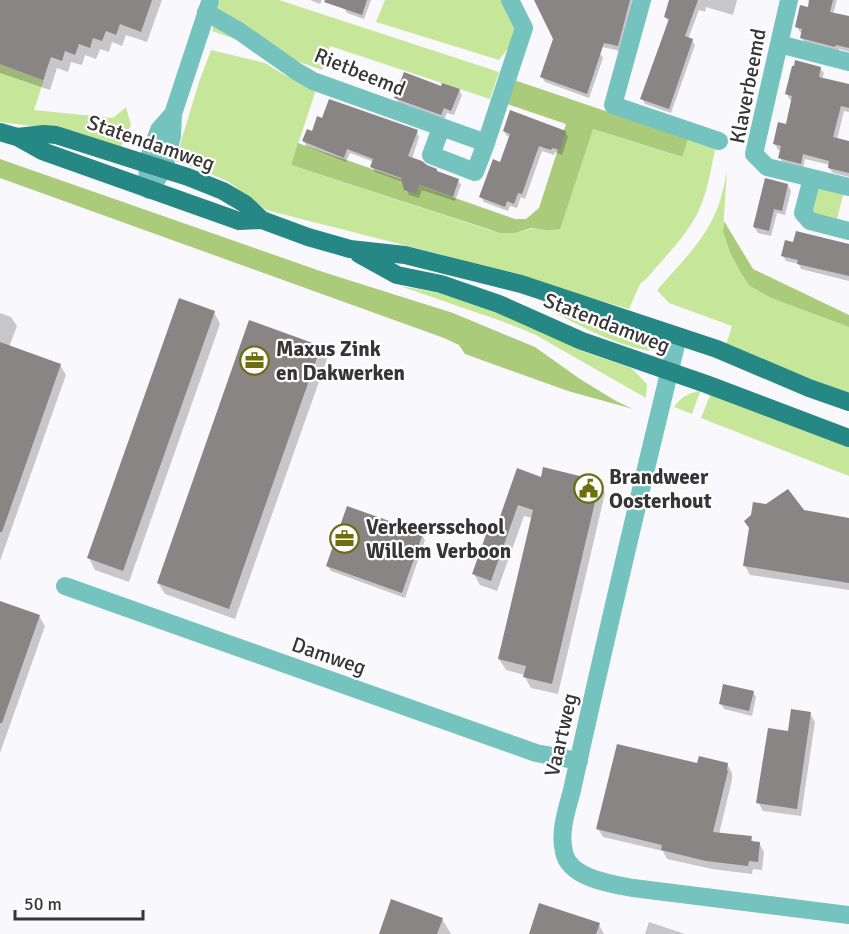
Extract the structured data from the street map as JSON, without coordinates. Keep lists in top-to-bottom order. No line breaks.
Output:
{"streets":{"main road":["Statendamweg"],"street":["Rietbeemd","Klaverbeemd","Damweg","Vaartweg"]},"crossings":[["Statendamweg","Vaartweg"],["Damweg","Vaartweg"]],"places":{"office":["Maxus Zink en Dakwerken","Verkeersschool Willem Verboon"],"public building":["Brandweer Oosterhout"]},"scale_bar":"50 m"}
